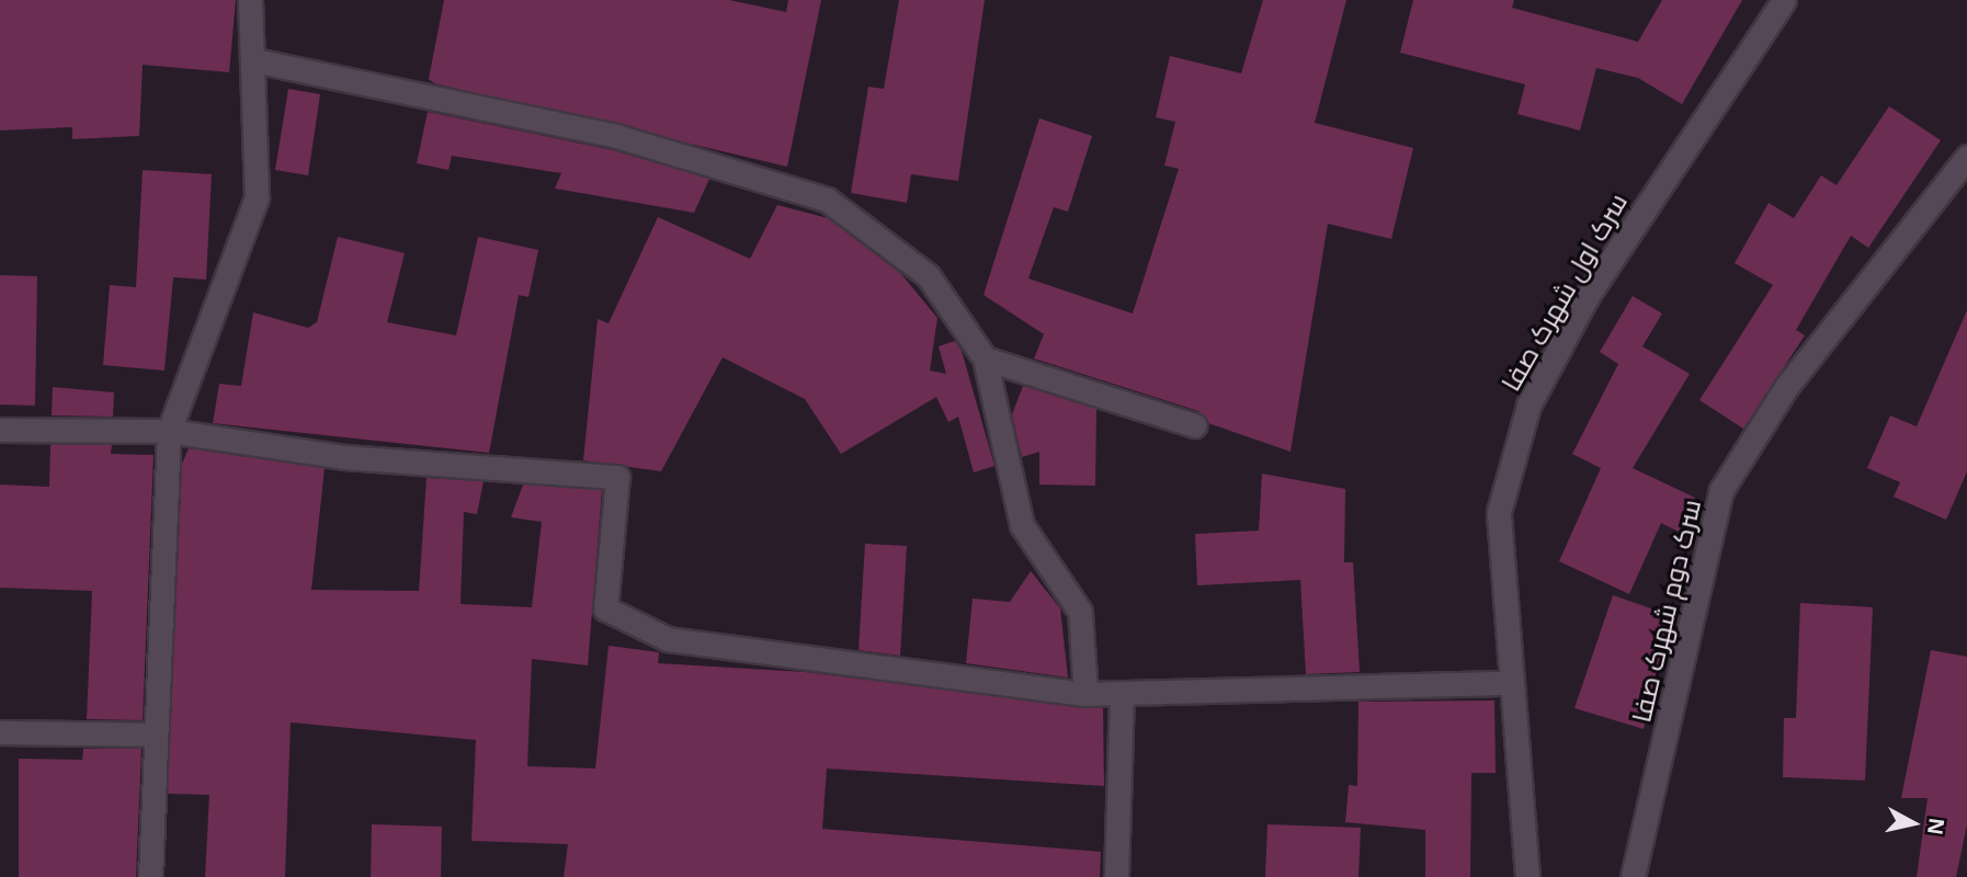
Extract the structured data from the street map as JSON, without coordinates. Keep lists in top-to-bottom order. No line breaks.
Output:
{"streets":{"street":["سرک اول شهرک صفا","سرک دوم شهرک صفا"]},"north":"right"}
